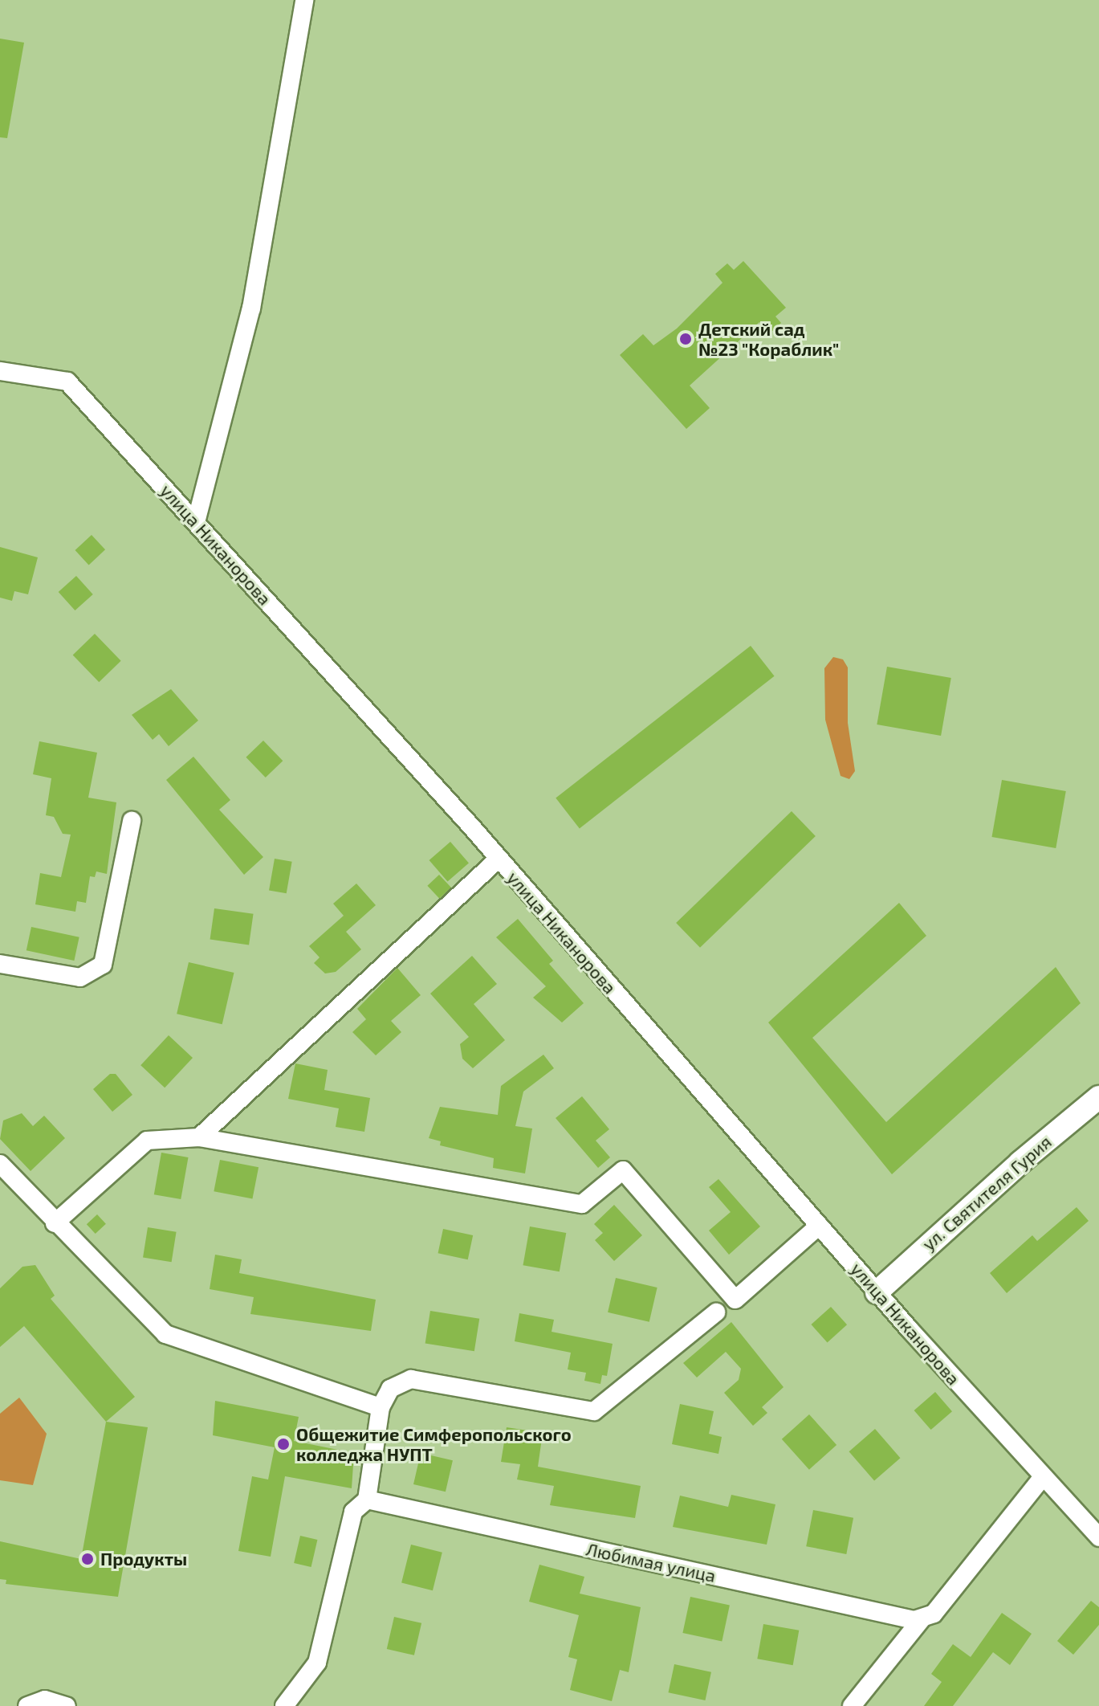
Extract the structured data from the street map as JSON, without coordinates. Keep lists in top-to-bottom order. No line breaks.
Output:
{"streets":{"street":["улица Никанорова","ул. Святителя Гурия","Любимая улица"]},"crossings":[["улица Никанорова","ул. Святителя Гурия"]],"places":["Детский сад №23 \"Кораблик\"","Общежитие Симферопольского колледжа НУПТ","Продукты"]}
